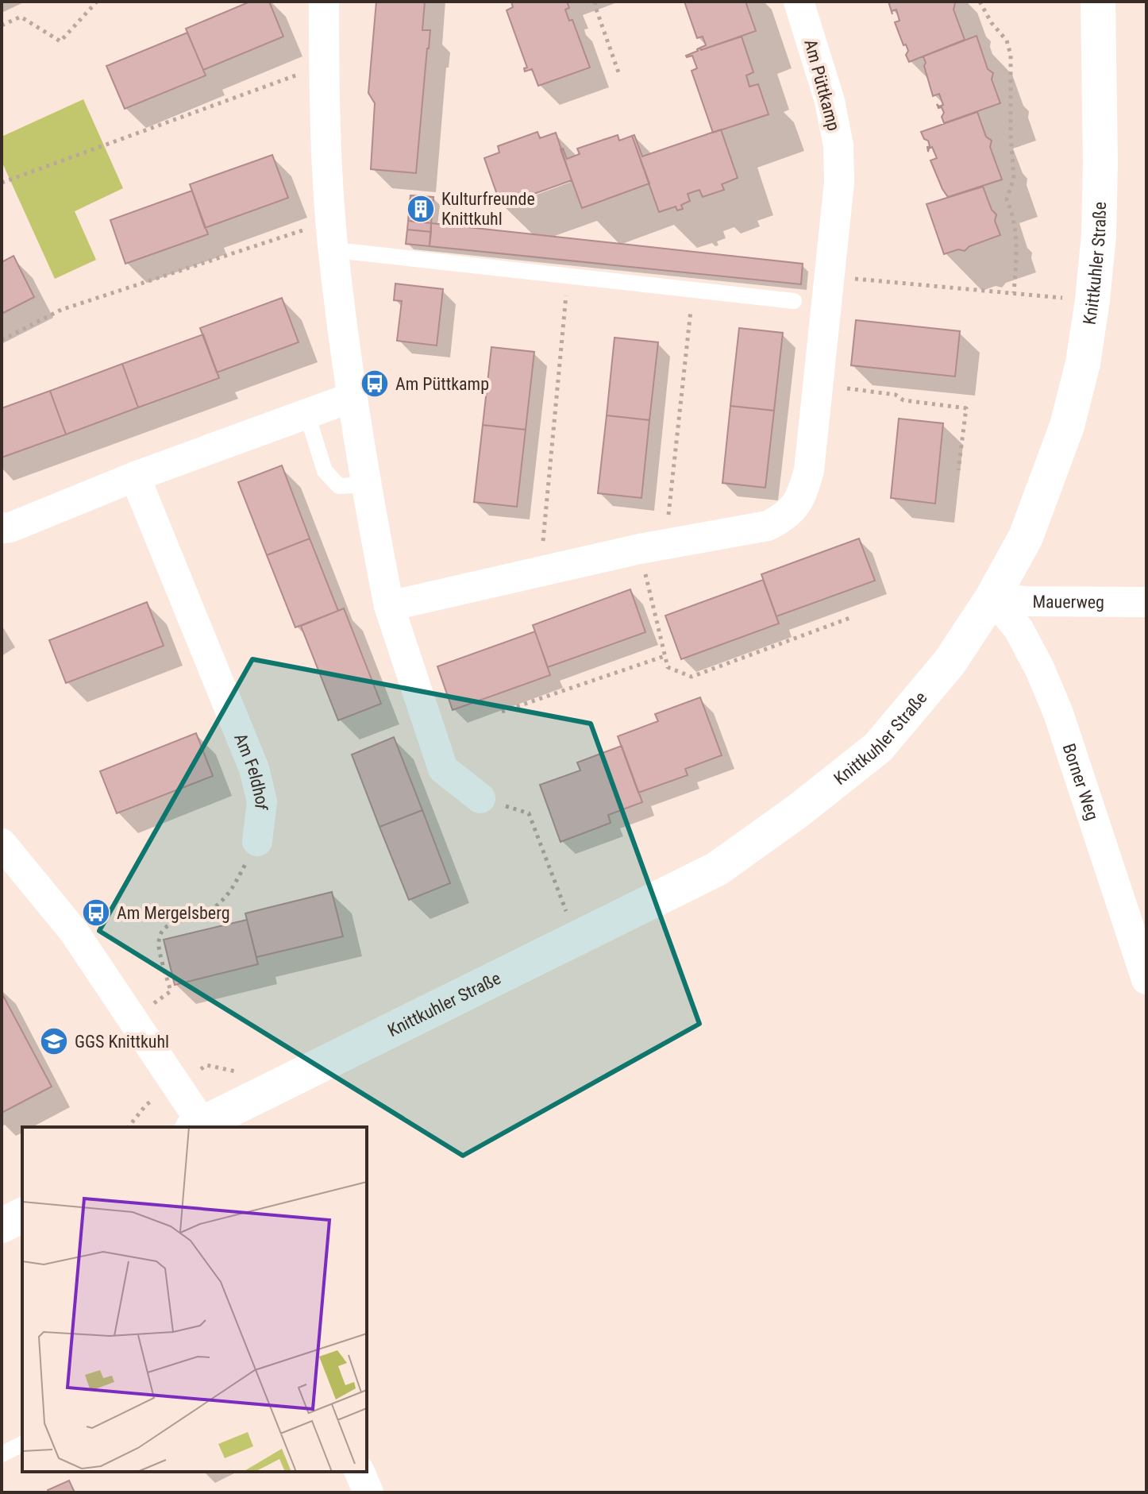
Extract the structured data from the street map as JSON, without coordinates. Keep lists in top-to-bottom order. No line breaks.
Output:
{"streets":{"street":["Am Püttkamp","Knittkuhler Straße","Mauerweg","Am Feldhof","Borner Weg"]},"crossings":[["Knittkuhler Straße","Mauerweg"],["Knittkuhler Straße","Borner Weg"],["Mauerweg","Borner Weg"]],"places":{"building":["Kulturfreunde Knittkuhl"],"bus stop":["Am Püttkamp","Am Mergelsberg"],"school or university":["GGS Knittkuhl"]}}
